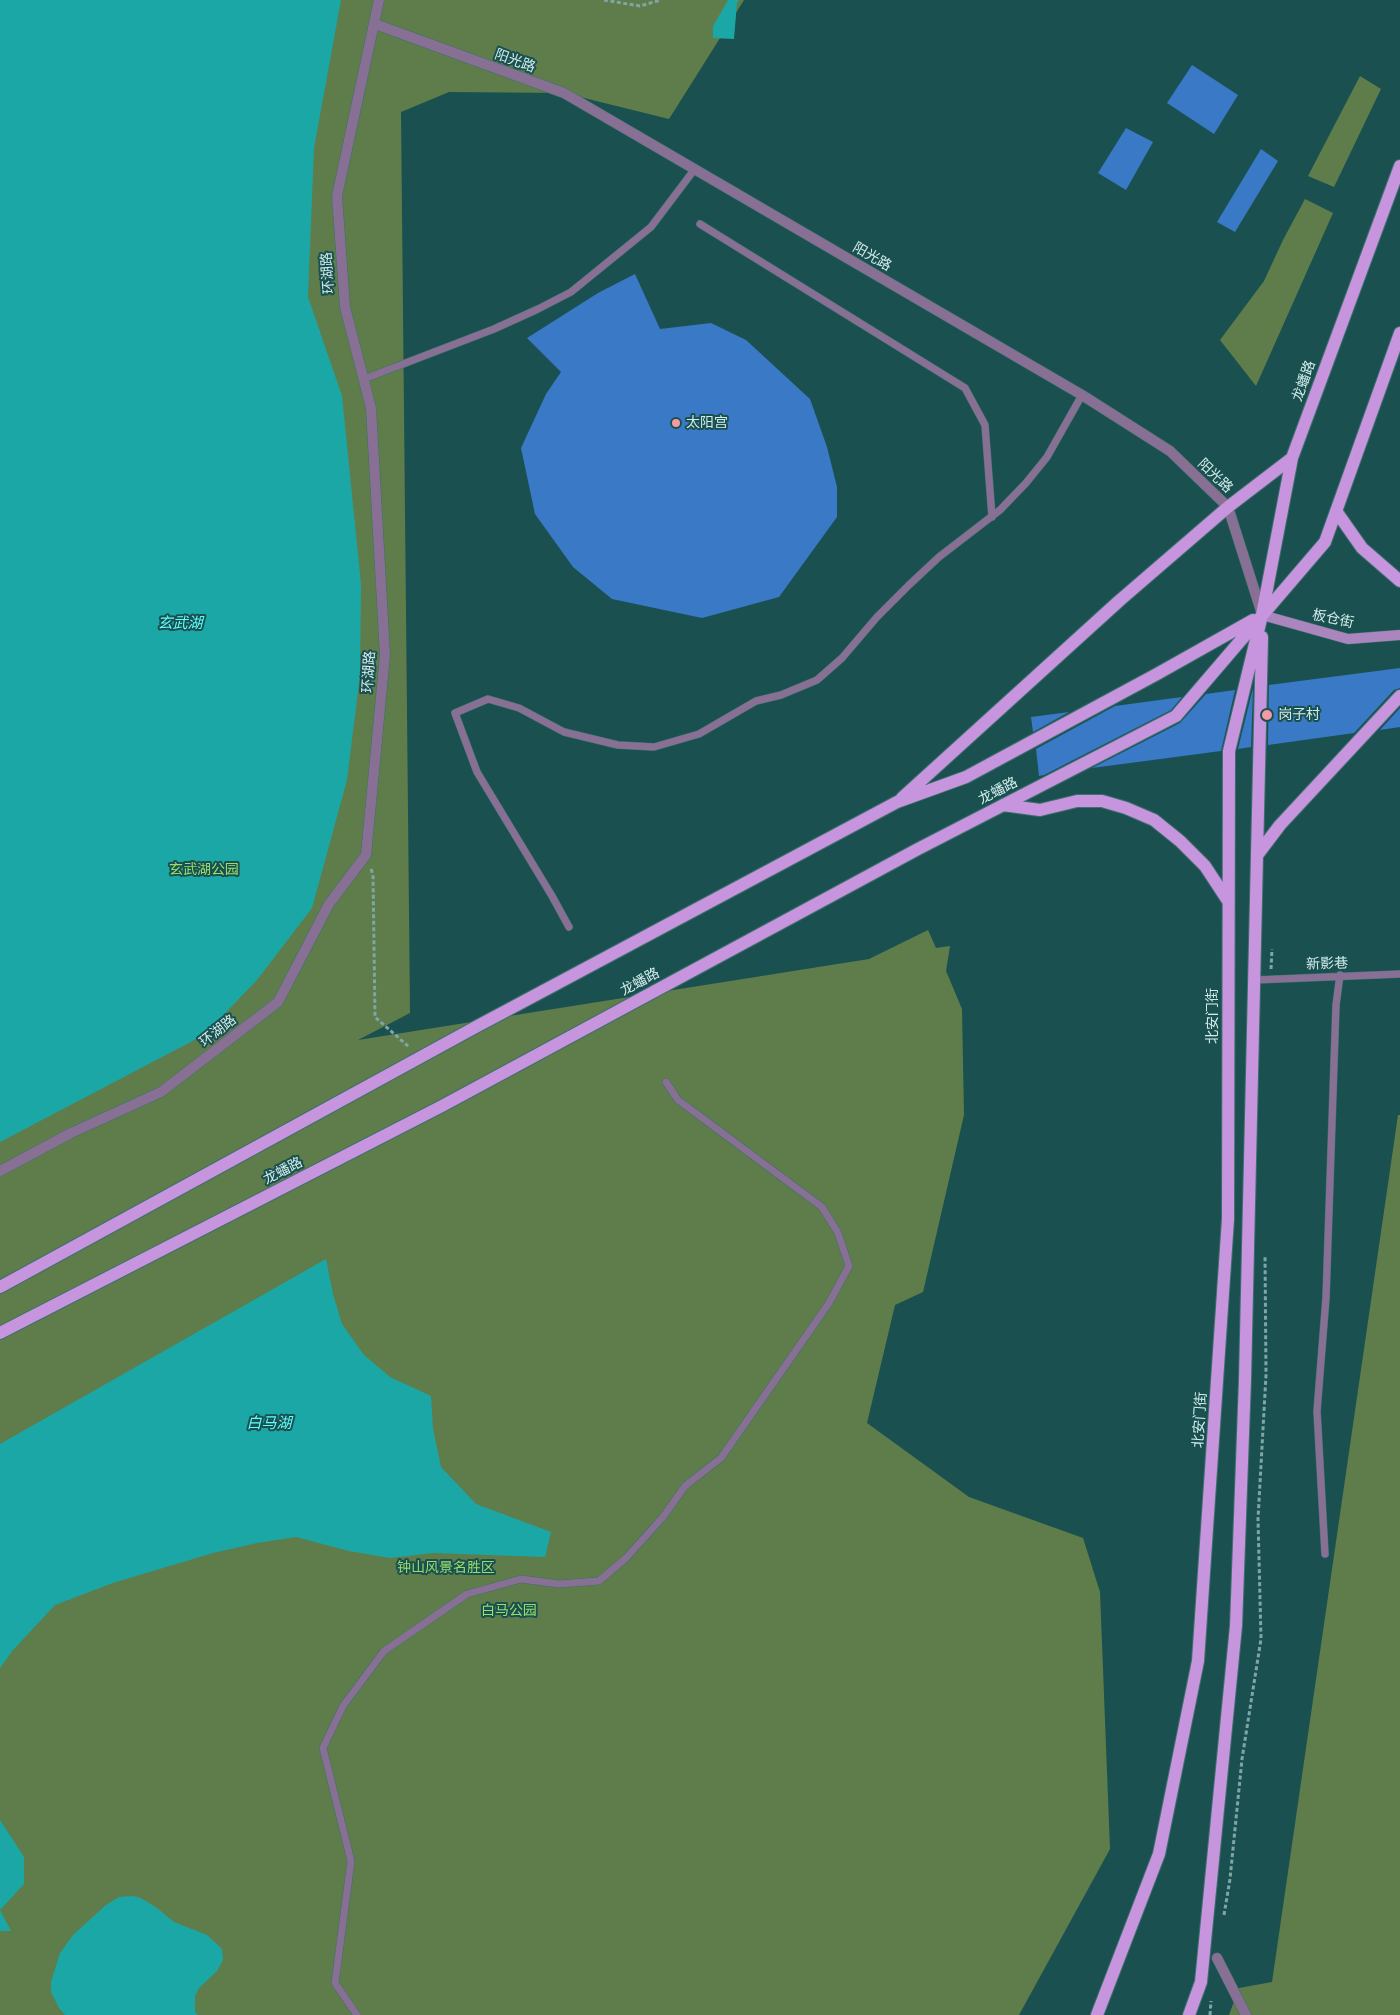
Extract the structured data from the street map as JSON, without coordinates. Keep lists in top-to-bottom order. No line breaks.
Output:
{"streets":{"main road":["龙蟠路","板仓街","北安门街"],"street":["阳光路","环湖路"],"lane":["新影巷"]},"crossings":[["阳光路","环湖路"],["阳光路","龙蟠路"],["阳光路","板仓街"],["阳光路","北安门街"],["龙蟠路","板仓街"],["龙蟠路","北安门街"],["板仓街","北安门街"]],"water":["玄武湖","白马湖"],"parks":["玄武湖公园","钟山风景名胜区","白马公园"],"places":["太阳宫","岗子村"]}
